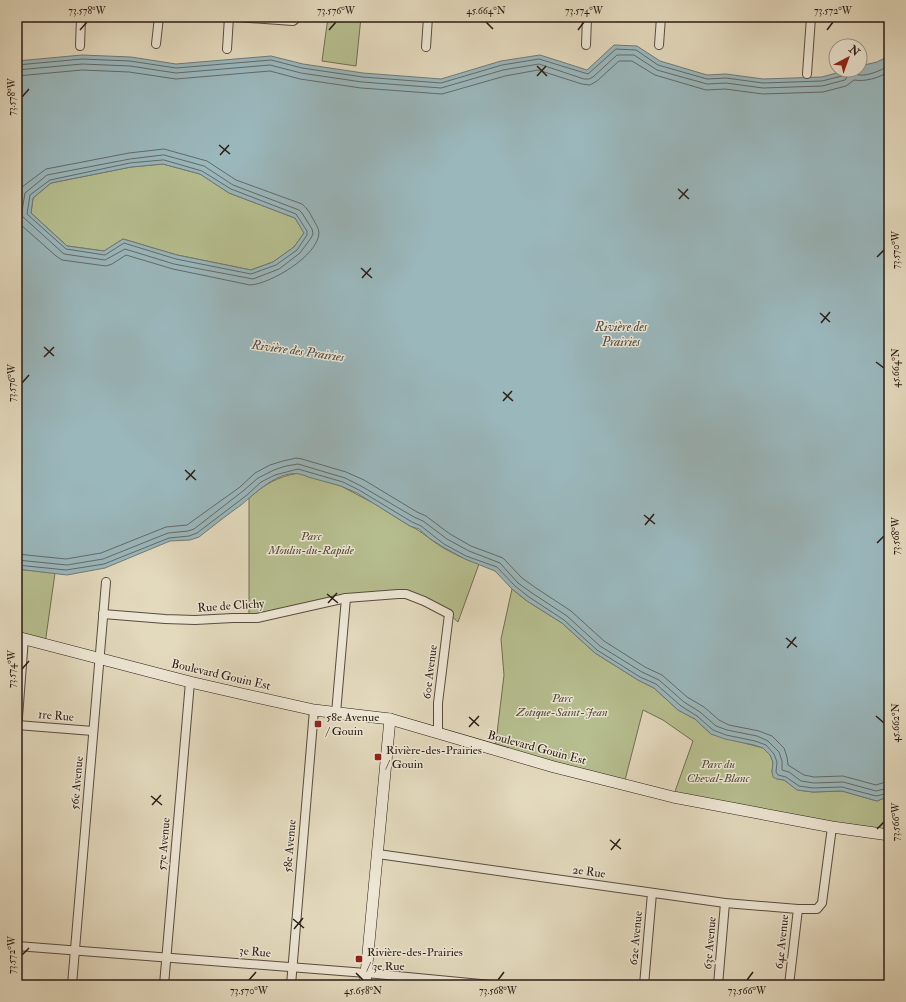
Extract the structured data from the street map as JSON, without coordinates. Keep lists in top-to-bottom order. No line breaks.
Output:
{"streets":{"street":["Rue de Clichy","60e Avenue","Boulevard Gouin Est","1re Rue","56e Avenue","57e Avenue","58e Avenue","2e Rue","62e Avenue","64e Avenue","63e Avenue","3e Rue"]},"crossings":[["Rue de Clichy","60e Avenue"],["Rue de Clichy","56e Avenue"],["60e Avenue","Boulevard Gouin Est"],["Boulevard Gouin Est","56e Avenue"],["Boulevard Gouin Est","57e Avenue"],["Boulevard Gouin Est","58e Avenue"],["Boulevard Gouin Est","64e Avenue"],["1re Rue","56e Avenue"],["56e Avenue","3e Rue"],["57e Avenue","3e Rue"],["58e Avenue","3e Rue"],["2e Rue","62e Avenue"],["2e Rue","64e Avenue"],["2e Rue","63e Avenue"]],"water":["Rivière des Prairies"],"parks":["Parc Moulin-du-Rapide","Parc Zotique-Saint-Jean","Parc du Cheval-Blanc"],"places":{"transit":["58e Avenue / Gouin","Rivière-des-Prairies / Gouin","Rivière-des-Prairies / 3e Rue"]},"north":"top right","coordinates":["73.578°W","73.576°W","45.664°N","73.574°W","73.572°W","73.570°W","73.568°W","45.662°N","73.566°W","45.658°N"]}
